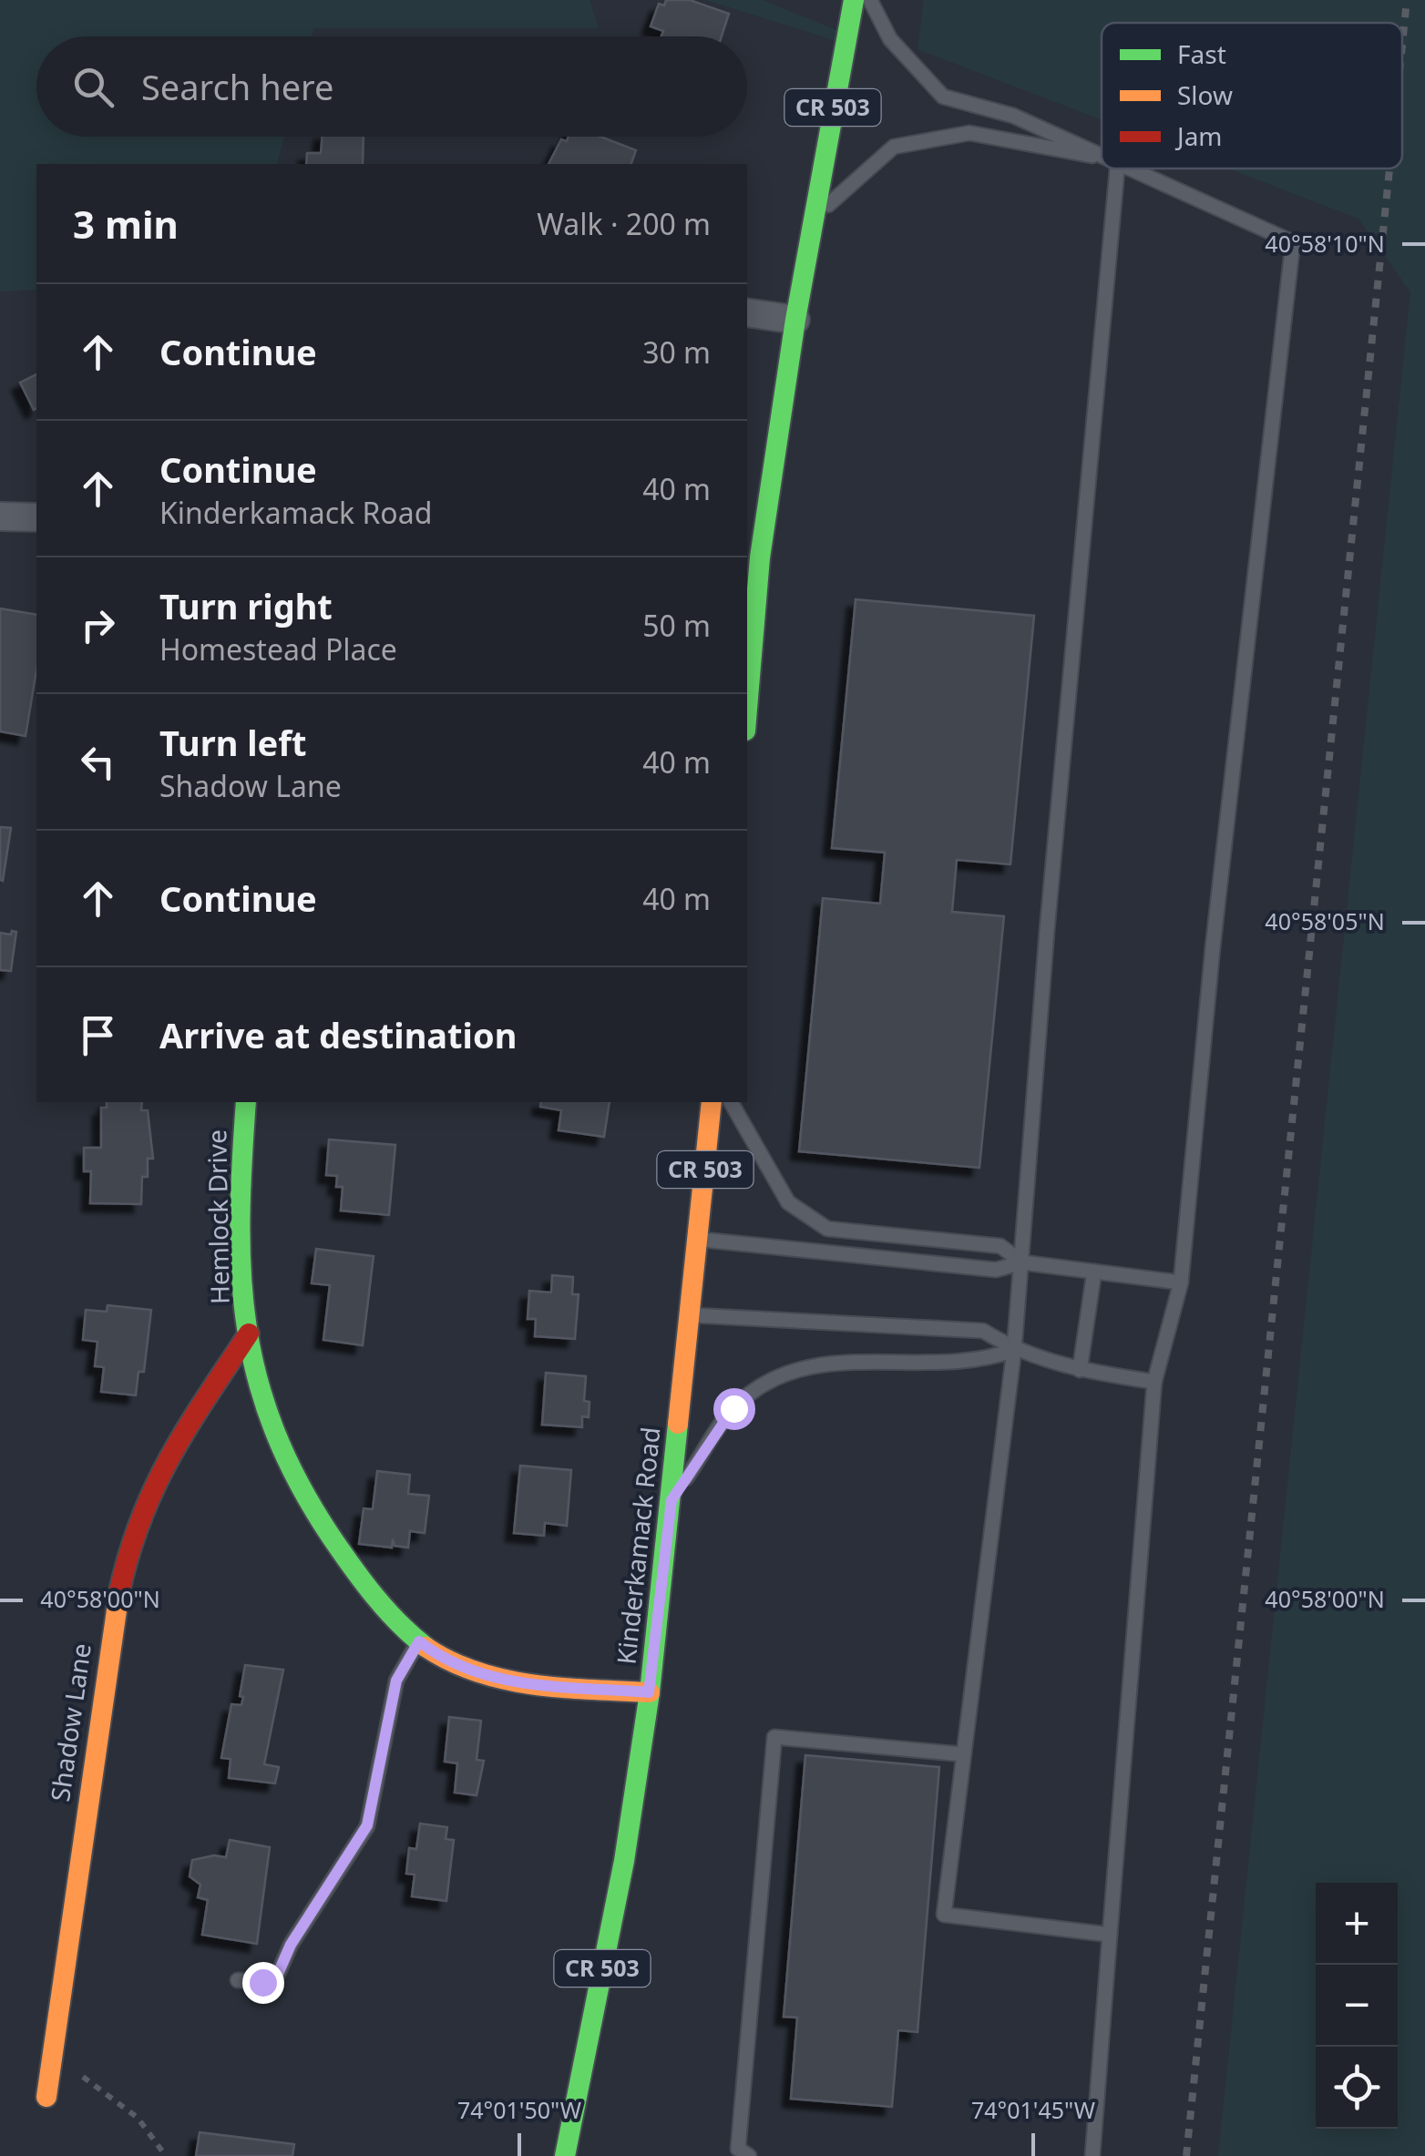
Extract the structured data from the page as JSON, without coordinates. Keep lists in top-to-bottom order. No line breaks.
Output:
{"streets":{"main road":["CR 503","Hemlock Drive","Kinderkamack Road","Shadow Lane"]},"crossings":[["Hemlock Drive","Kinderkamack Road"],["Hemlock Drive","Shadow Lane"]],"legend":["Fast","Slow","Jam"],"page":{"search":"Search here","heading":["3 min","Walk · 200 m"],"list":[["Continue","30 m"],["Continue","Kinderkamack Road","40 m"],["Turn right","Homestead Place","50 m"],["Turn left","Shadow Lane","40 m"],["Continue","40 m"],"Arrive at destination"],"map_buttons":["+","−"]},"coordinates":["40°58'10\"N","40°58'05\"N","40°58'00\"N","74°01'50\"W","74°01'45\"W"]}
